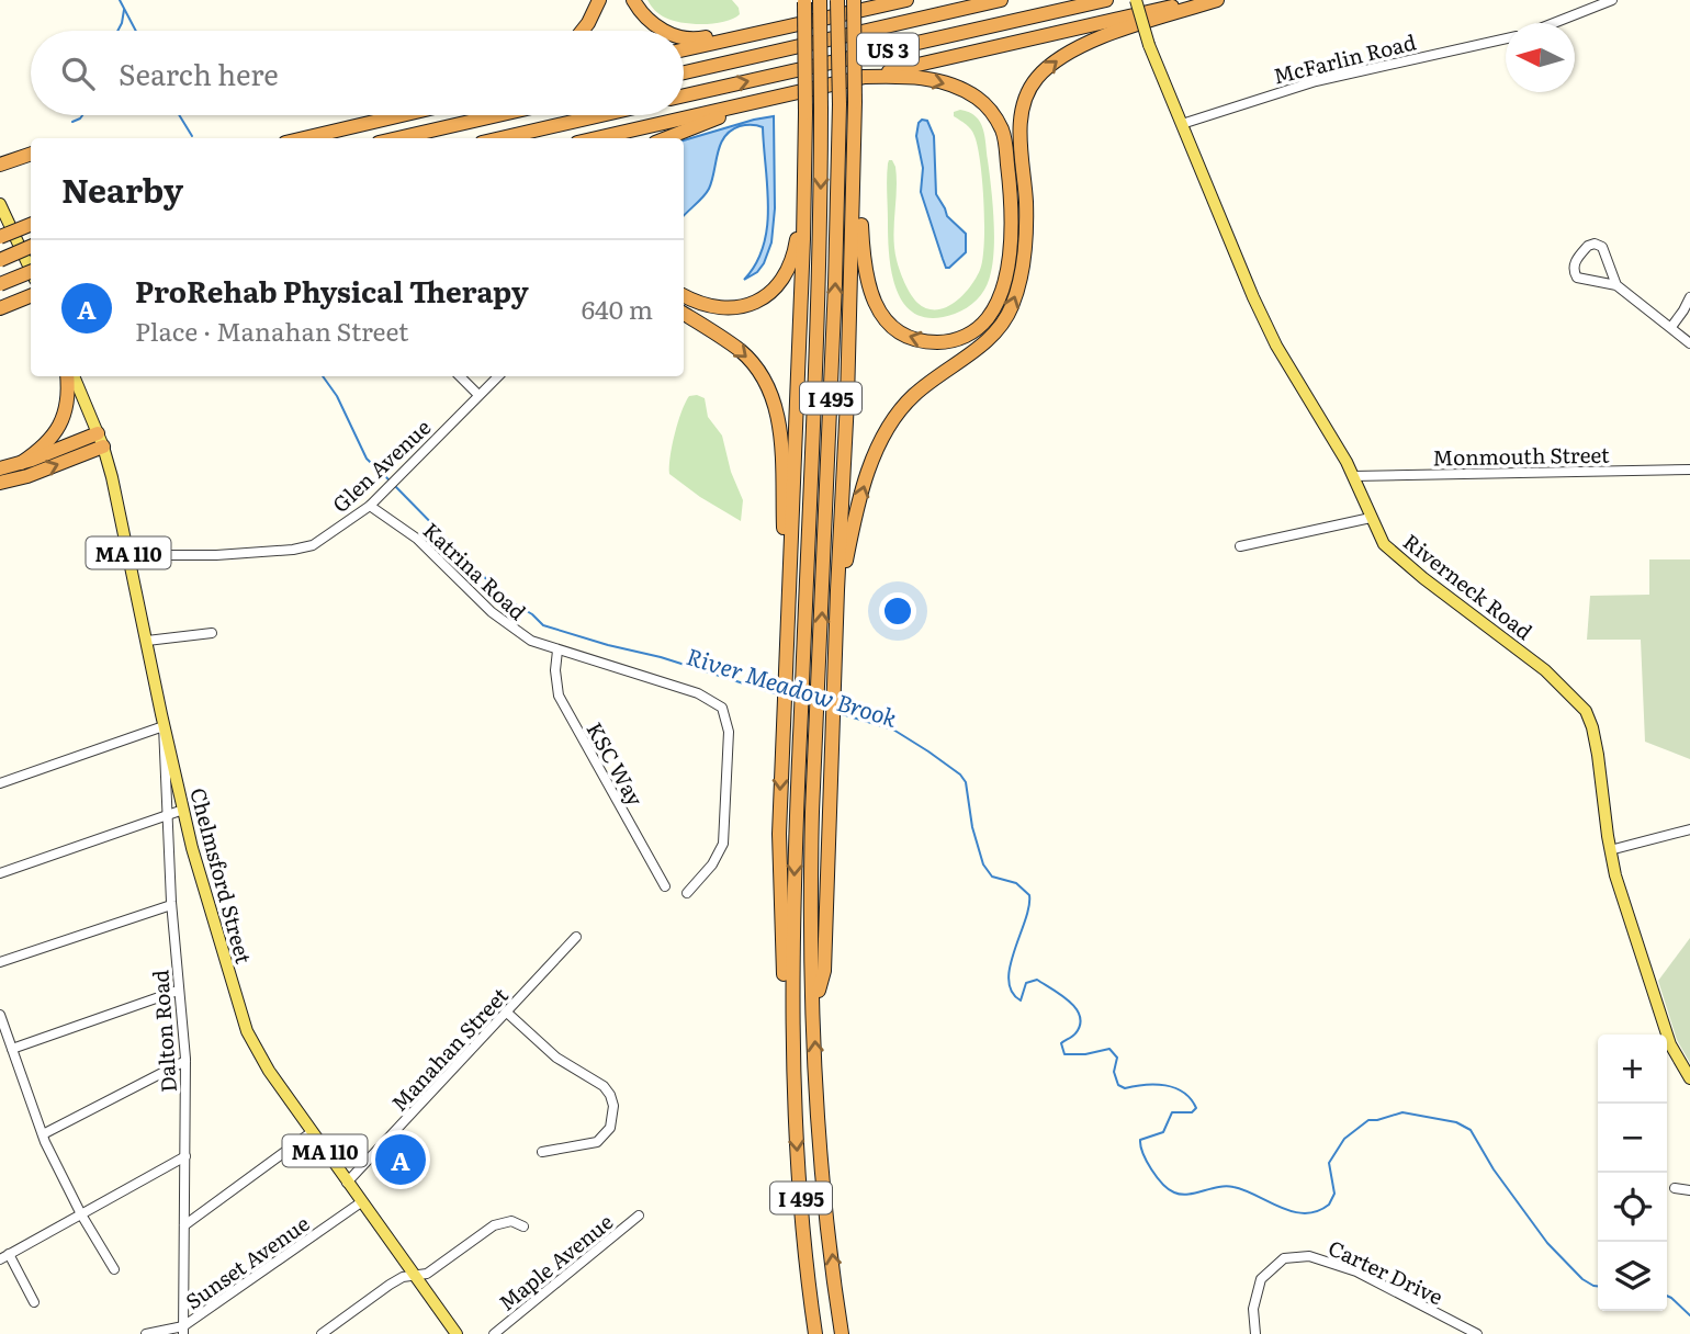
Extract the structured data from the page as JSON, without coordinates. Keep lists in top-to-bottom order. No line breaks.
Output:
{"streets":{"highway":["US 3","I 495"],"main road":["MA 110","Riverneck Road","Chelmsford Street"],"street":["McFarlin Road","Monmouth Street","Glen Avenue","Katrina Road","KSC Way","Dalton Road","Manahan Street","Sunset Avenue","Maple Avenue","Carter Drive"]},"crossings":[["McFarlin Road","Riverneck Road"],["Monmouth Street","Riverneck Road"],["Glen Avenue","Katrina Road"],["Glen Avenue","Chelmsford Street"],["Katrina Road","KSC Way"],["Chelmsford Street","Dalton Road"],["Chelmsford Street","Manahan Street"],["Chelmsford Street","Sunset Avenue"],["Dalton Road","Sunset Avenue"]],"water":["River Meadow Brook"],"north":"left","page":{"search":"Search here","heading":"Nearby","list":[{"mark":"A","name":"ProRehab Physical Therapy","note":"Place · Manahan Street","value":"640 m"}],"map_buttons":["+","−"],"pins":"A"}}
